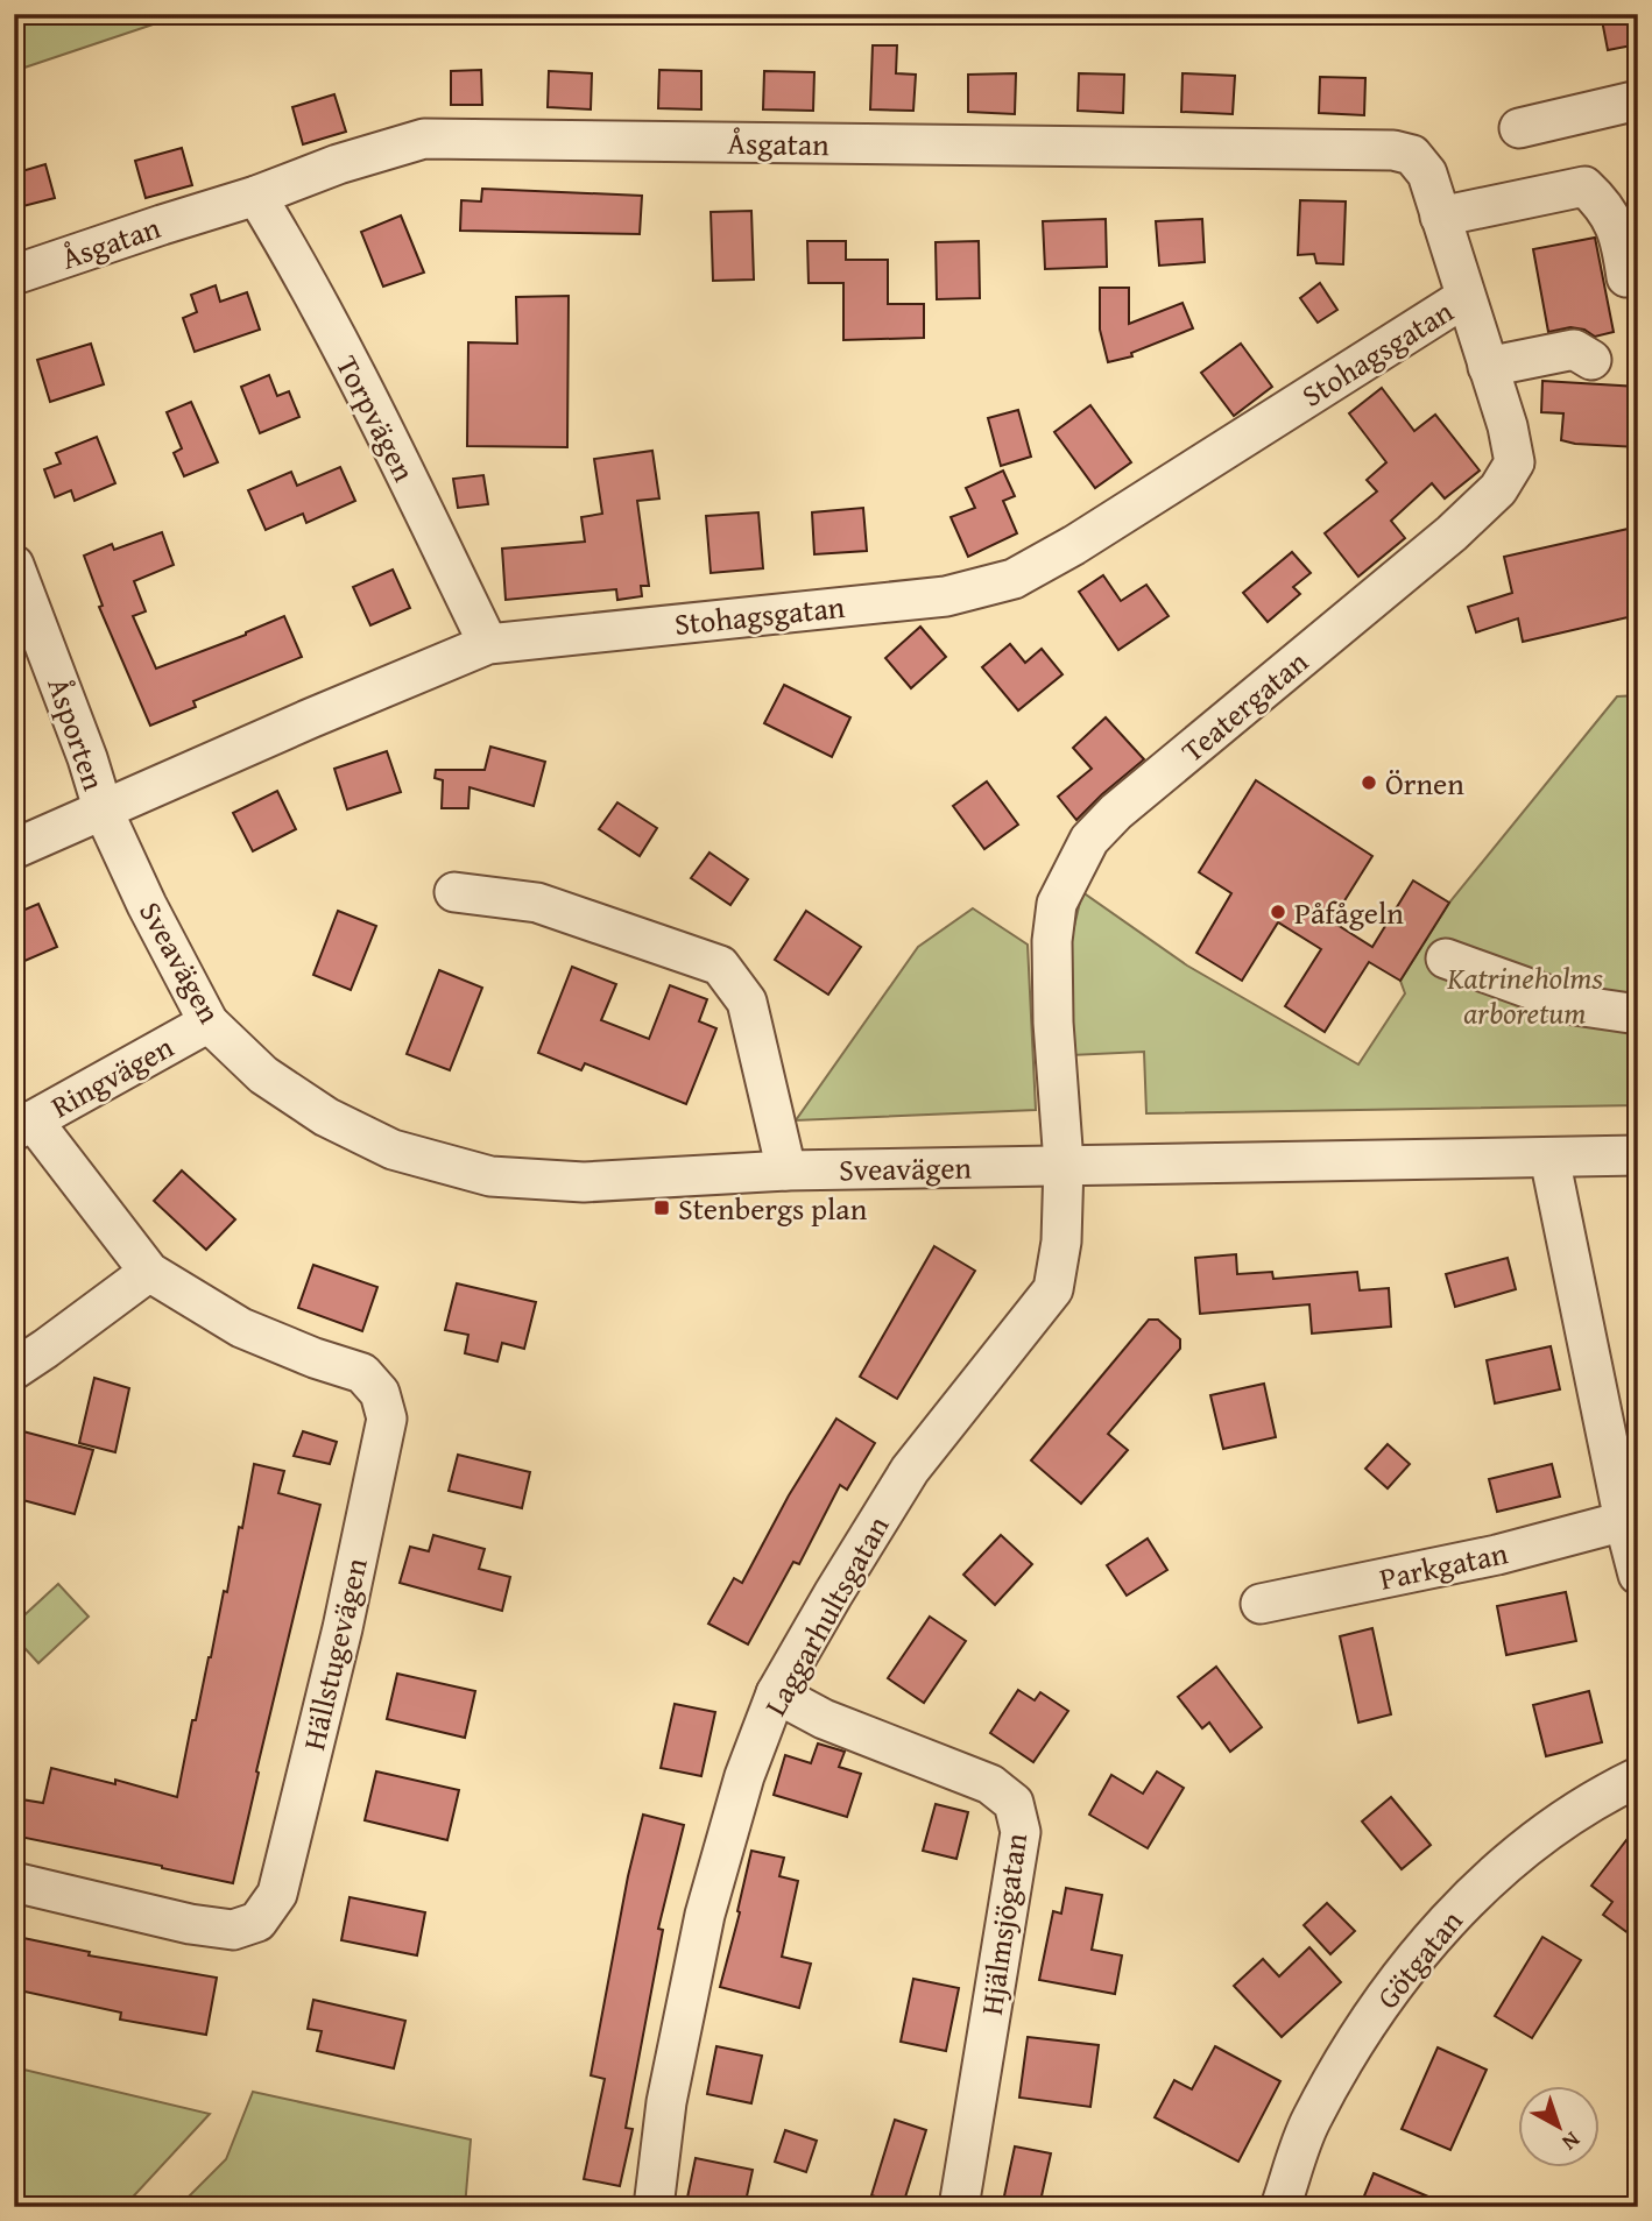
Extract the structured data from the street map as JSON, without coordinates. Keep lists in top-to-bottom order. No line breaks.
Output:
{"streets":{"street":["Åsgatan","Stohagsgatan","Torpvägen","Teatergatan","Åsporten","Sveavägen","Ringvägen","Parkgatan","Laggarhultsgatan","Hällstugevägen","Hjälmsjögatan","Götgatan"]},"crossings":[["Åsgatan","Stohagsgatan"],["Åsgatan","Torpvägen"],["Åsgatan","Teatergatan"],["Stohagsgatan","Torpvägen"],["Stohagsgatan","Teatergatan"],["Stohagsgatan","Åsporten"],["Stohagsgatan","Sveavägen"],["Teatergatan","Sveavägen"],["Teatergatan","Laggarhultsgatan"],["Åsporten","Sveavägen"],["Sveavägen","Ringvägen"],["Sveavägen","Laggarhultsgatan"],["Ringvägen","Hällstugevägen"],["Laggarhultsgatan","Hjälmsjögatan"]],"parks":["Katrineholms arboretum"],"places":{"other":["Örnen","Påfågeln"],"transit":["Stenbergs plan"]},"north":"bottom right"}
